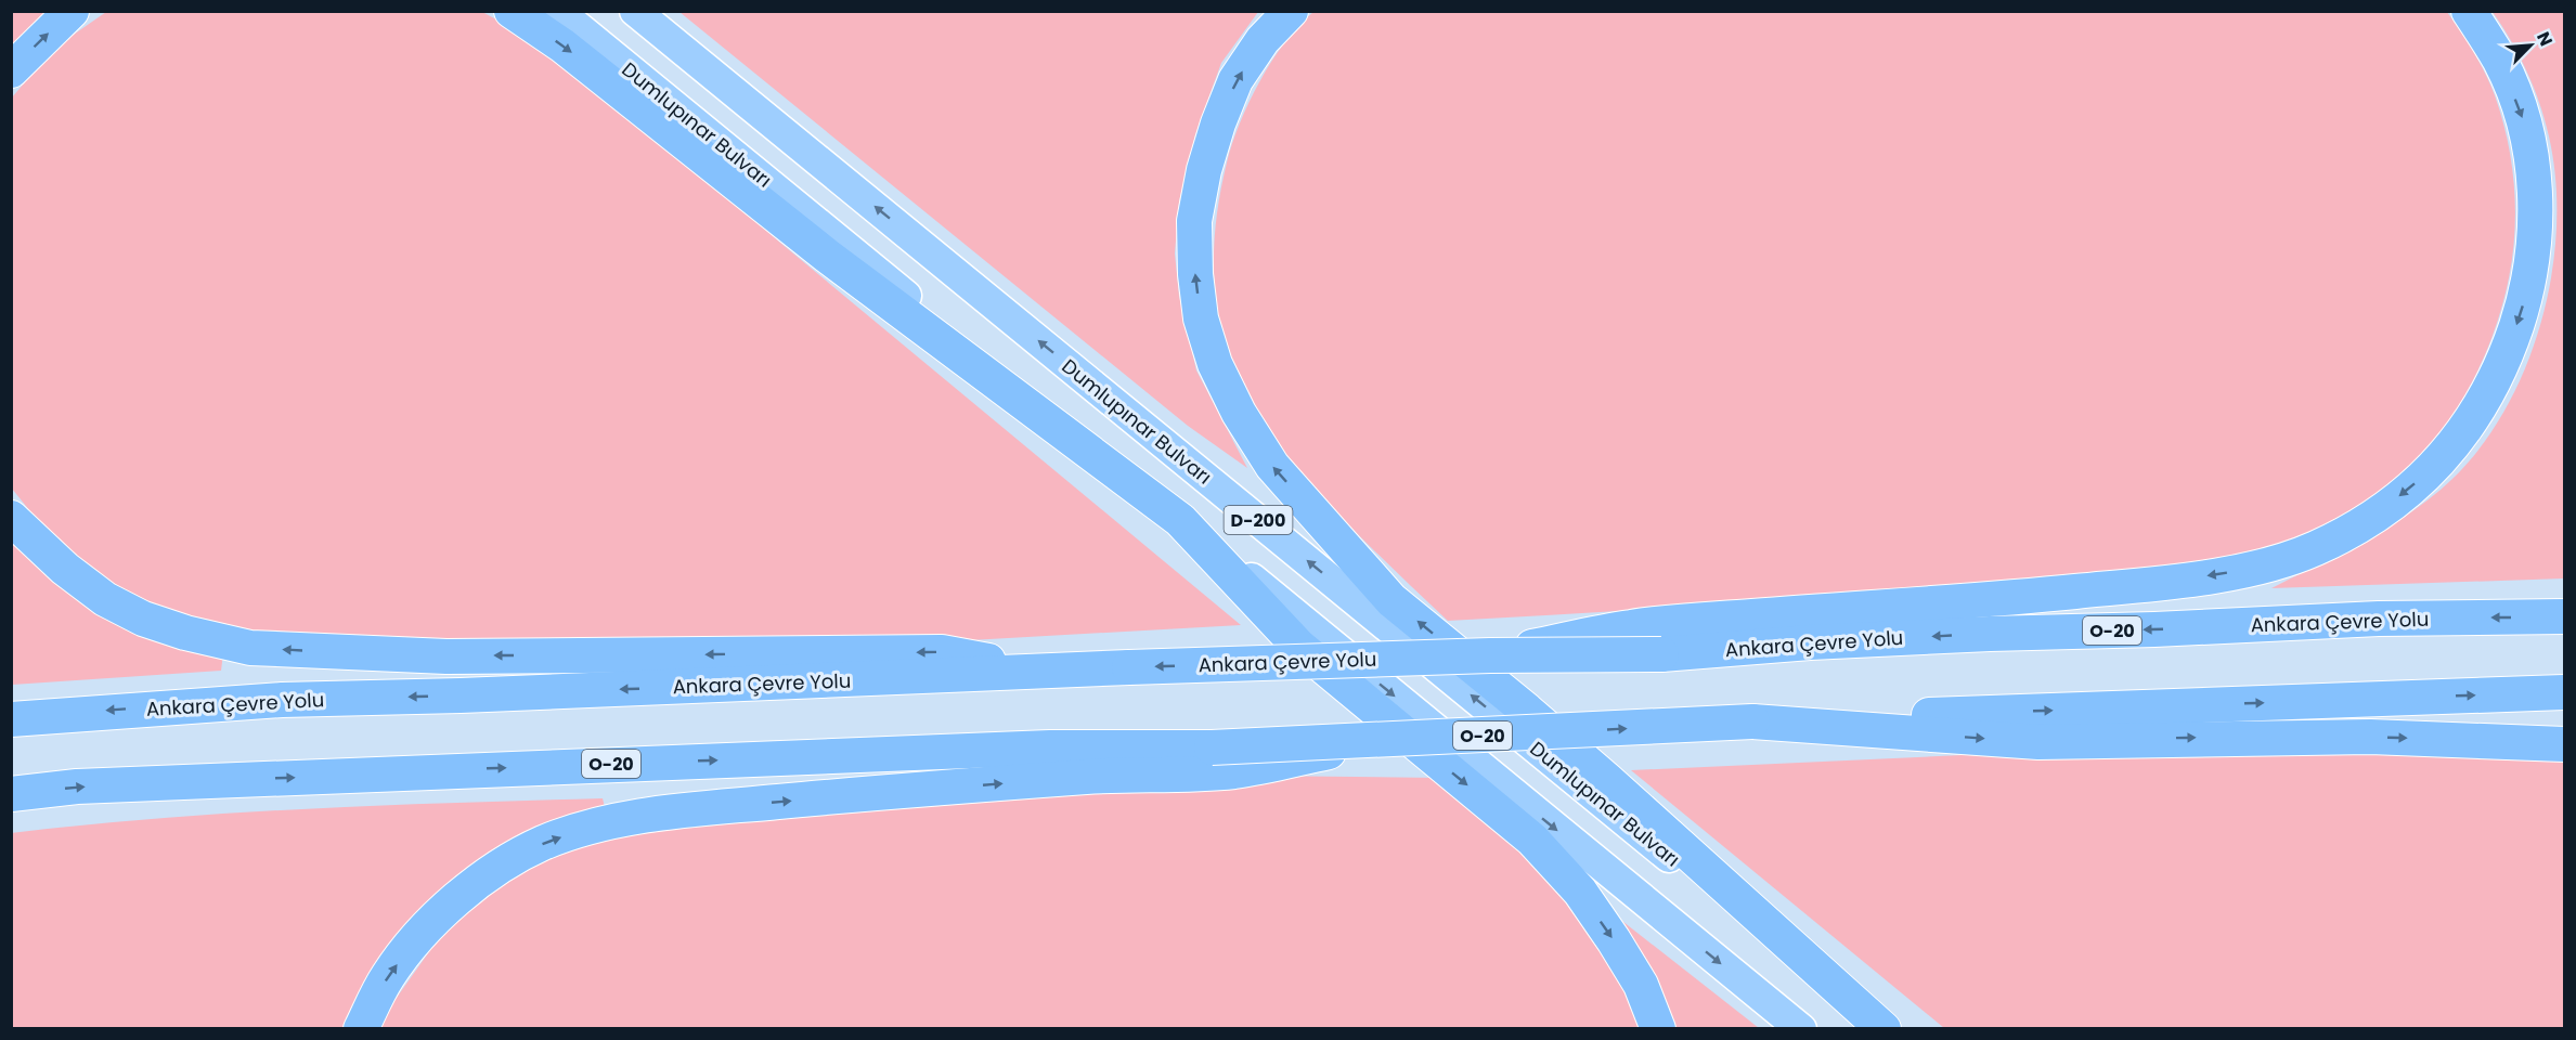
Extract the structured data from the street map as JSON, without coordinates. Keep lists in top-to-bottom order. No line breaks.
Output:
{"streets":{"highway":["Dumlupınar Bulvarı","D-200","Ankara Çevre Yolu","O-20"]},"north":"top right"}
